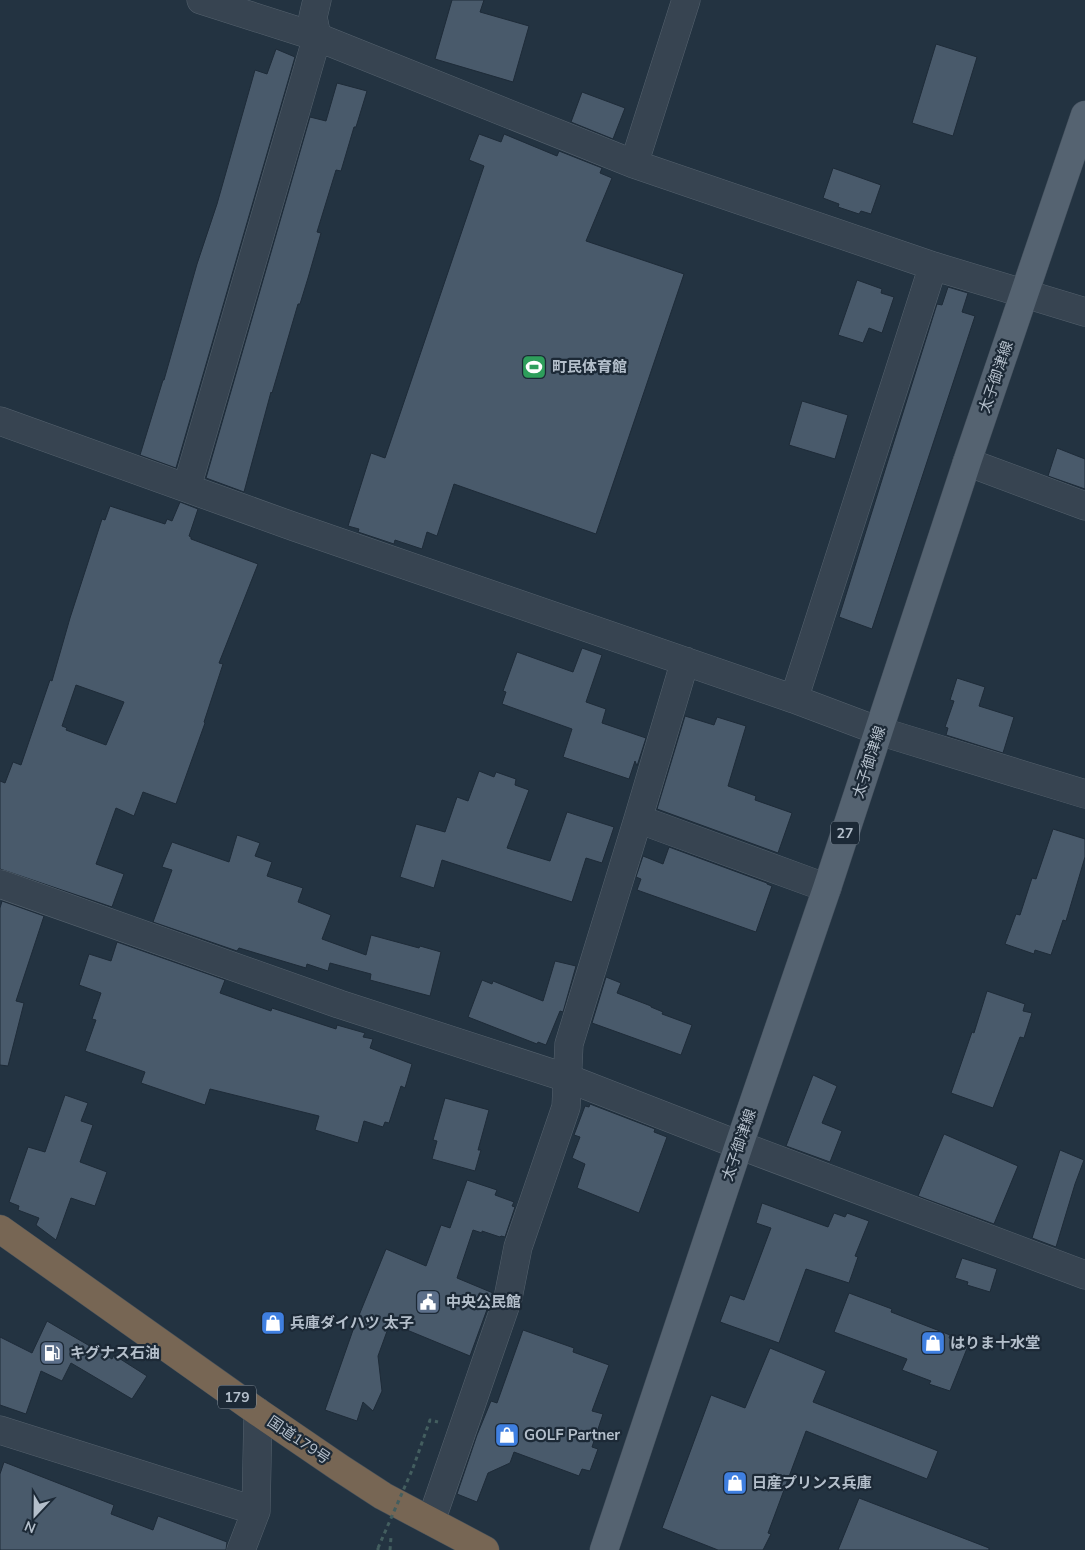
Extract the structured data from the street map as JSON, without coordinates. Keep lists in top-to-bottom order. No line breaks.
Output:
{"streets":{"highway":["179","国道179号"],"main road":["太子御津線","27"]},"places":{"sports":["町民体育館"],"public building":["中央公民館"],"shop":["兵庫ダイハツ 太子","はりま十水堂","GOLF Partner","日産プリンス兵庫"],"fuel station":["キグナス石油"]},"north":"bottom"}
